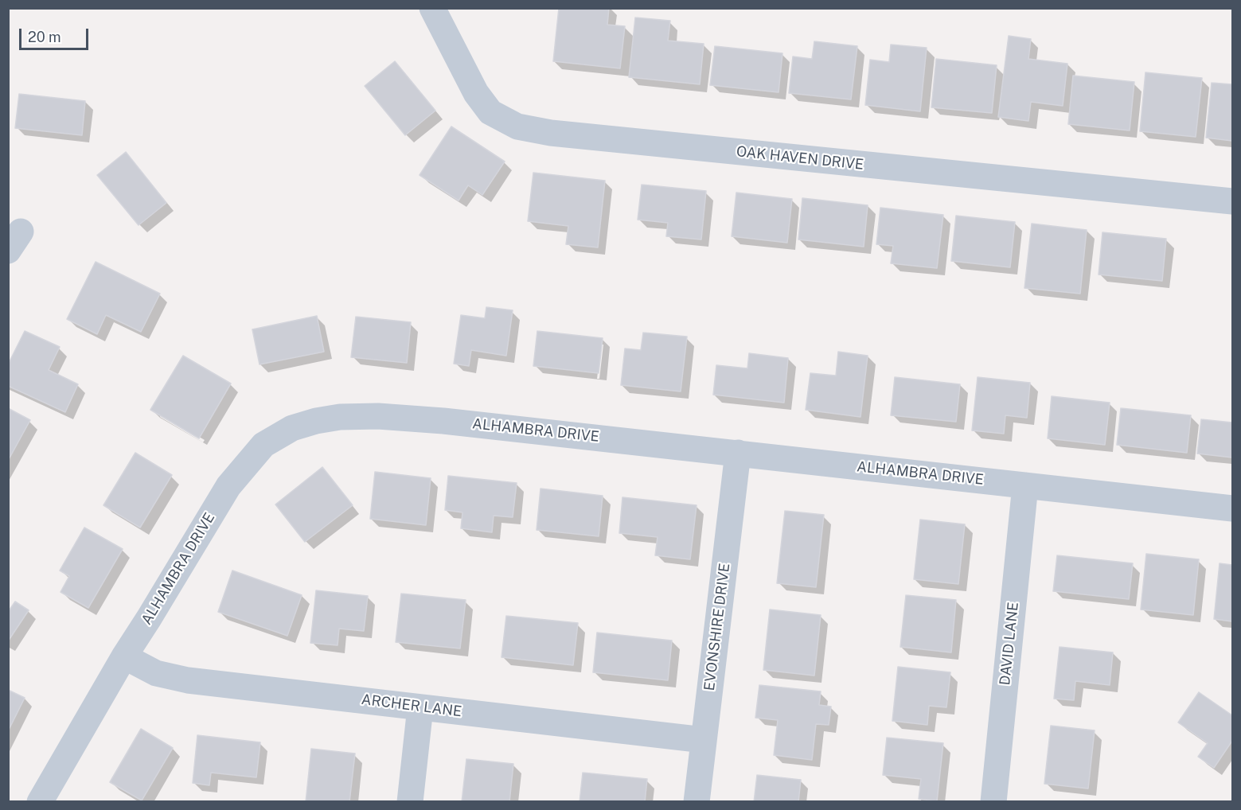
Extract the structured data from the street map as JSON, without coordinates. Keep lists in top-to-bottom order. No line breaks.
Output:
{"streets":{"street":["OAK HAVEN DRIVE","ALHAMBRA DRIVE","EVONSHIRE DRIVE","DAVID LANE","ARCHER LANE"]},"crossings":[["ALHAMBRA DRIVE","EVONSHIRE DRIVE"],["ALHAMBRA DRIVE","DAVID LANE"],["ALHAMBRA DRIVE","ARCHER LANE"],["EVONSHIRE DRIVE","ARCHER LANE"]],"scale_bar":"20 m"}
